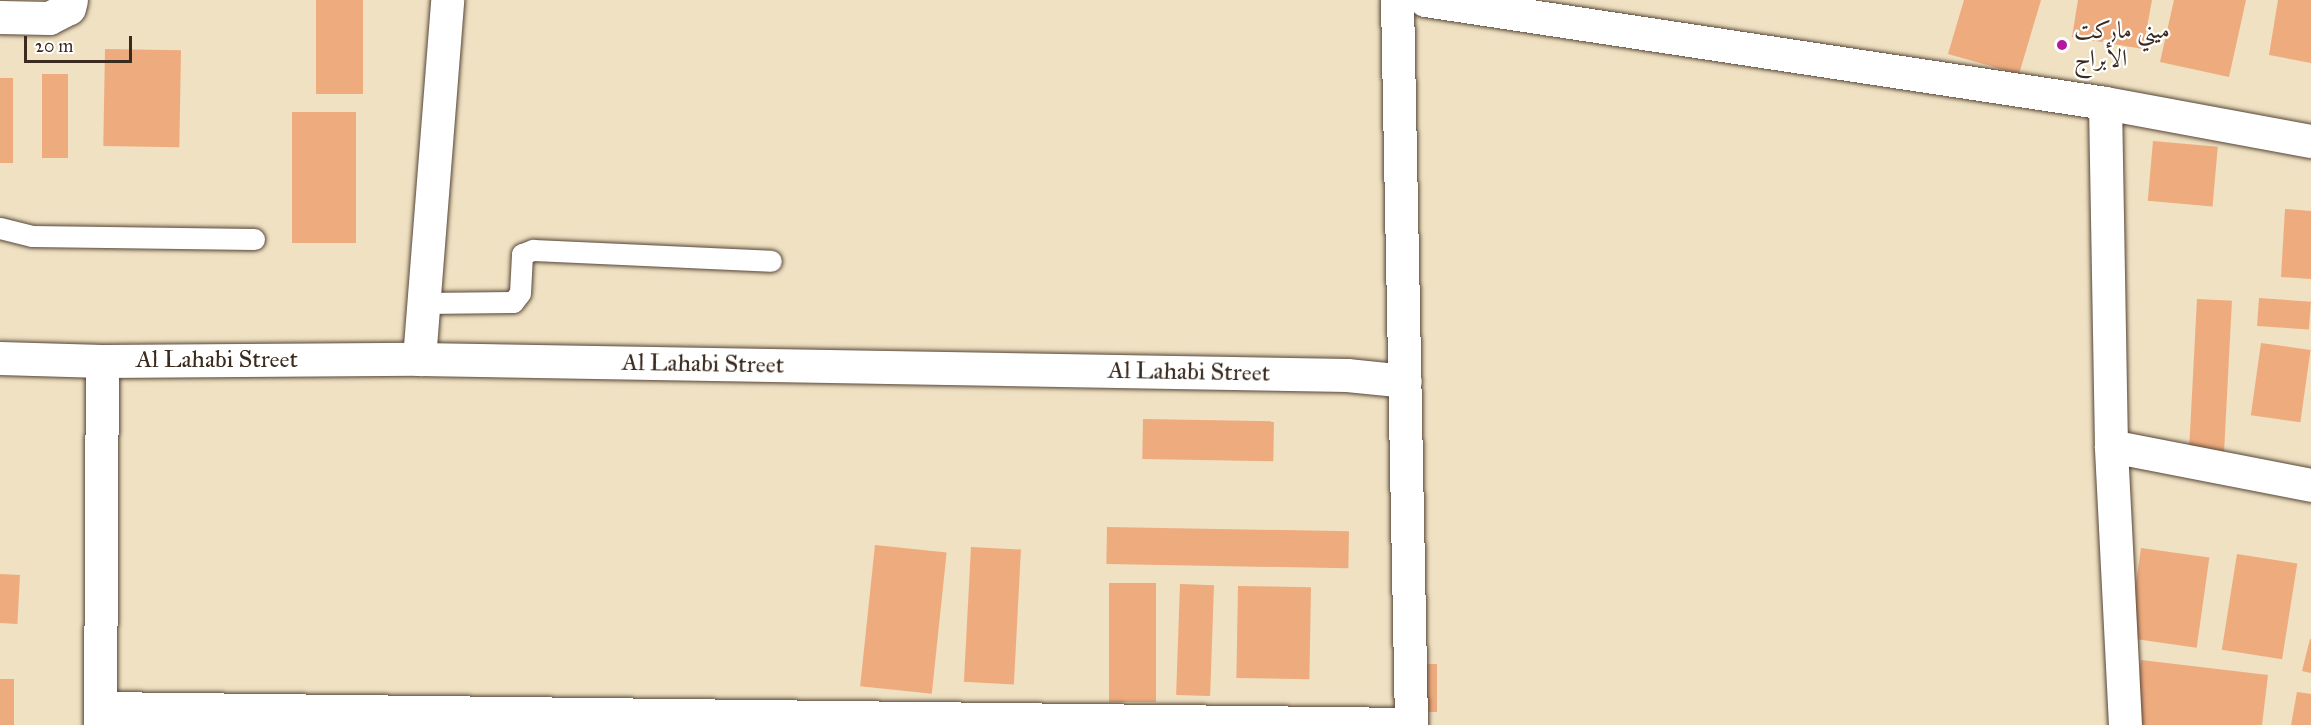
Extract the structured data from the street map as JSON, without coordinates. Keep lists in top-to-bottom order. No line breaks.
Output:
{"streets":{"street":["Al Lahabi Street"]},"places":["ميني ماركت الأبراج"],"scale_bar":"20 m"}
